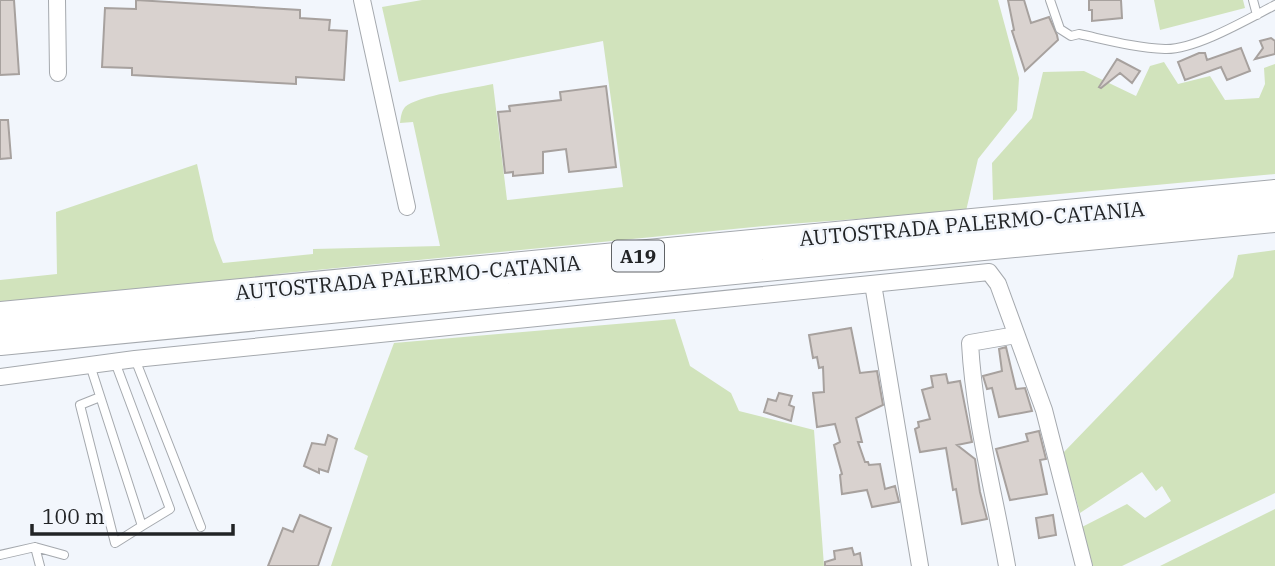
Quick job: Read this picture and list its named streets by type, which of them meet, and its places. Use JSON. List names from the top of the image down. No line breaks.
{"streets":{"highway":["AUTOSTRADA PALERMO-CATANIA","A19"]},"scale_bar":"100 m"}
